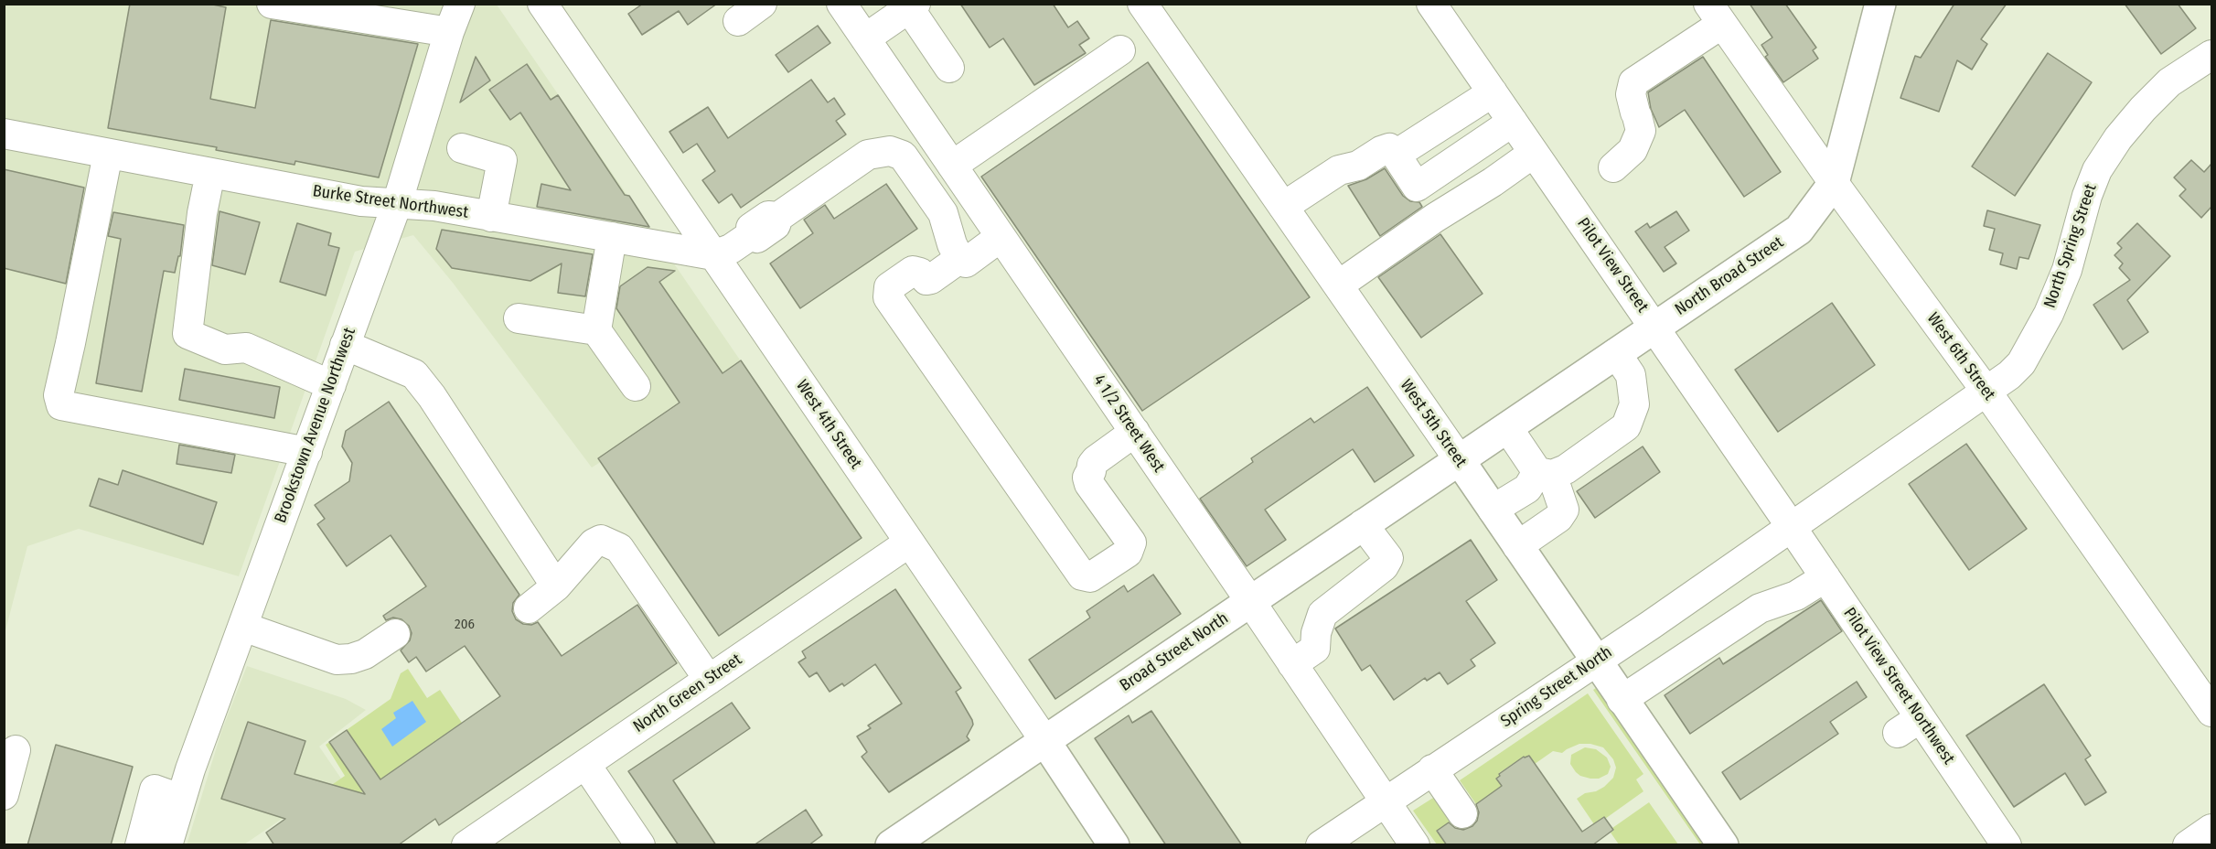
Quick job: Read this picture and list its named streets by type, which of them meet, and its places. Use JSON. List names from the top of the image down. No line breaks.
{"streets":{"main road":["North Broad Street","West 5th Street","West 4th Street","Broad Street North"],"street":["Burke Street Northwest","North Spring Street","Pilot View Street","West 6th Street","4 1/2 Street West","Brookstown Avenue Northwest","Pilot View Street Northwest","Spring Street North","North Green Street"]},"crossings":[["Burke Street Northwest","West 4th Street"],["Burke Street Northwest","Brookstown Avenue Northwest"],["North Spring Street","Pilot View Street"],["North Spring Street","West 6th Street"],["North Spring Street","Pilot View Street Northwest"],["North Spring Street","Spring Street North"],["Pilot View Street","North Broad Street"],["Pilot View Street","Pilot View Street Northwest"],["Pilot View Street","Spring Street North"],["North Broad Street","West 6th Street"],["North Broad Street","West 5th Street"],["North Broad Street","Broad Street North"],["4 1/2 Street West","Broad Street North"],["4 1/2 Street West","Spring Street North"],["West 5th Street","Broad Street North"],["West 5th Street","Spring Street North"],["West 4th Street","Broad Street North"],["West 4th Street","North Green Street"],["Pilot View Street Northwest","Spring Street North"]],"house_numbers":["206"]}
